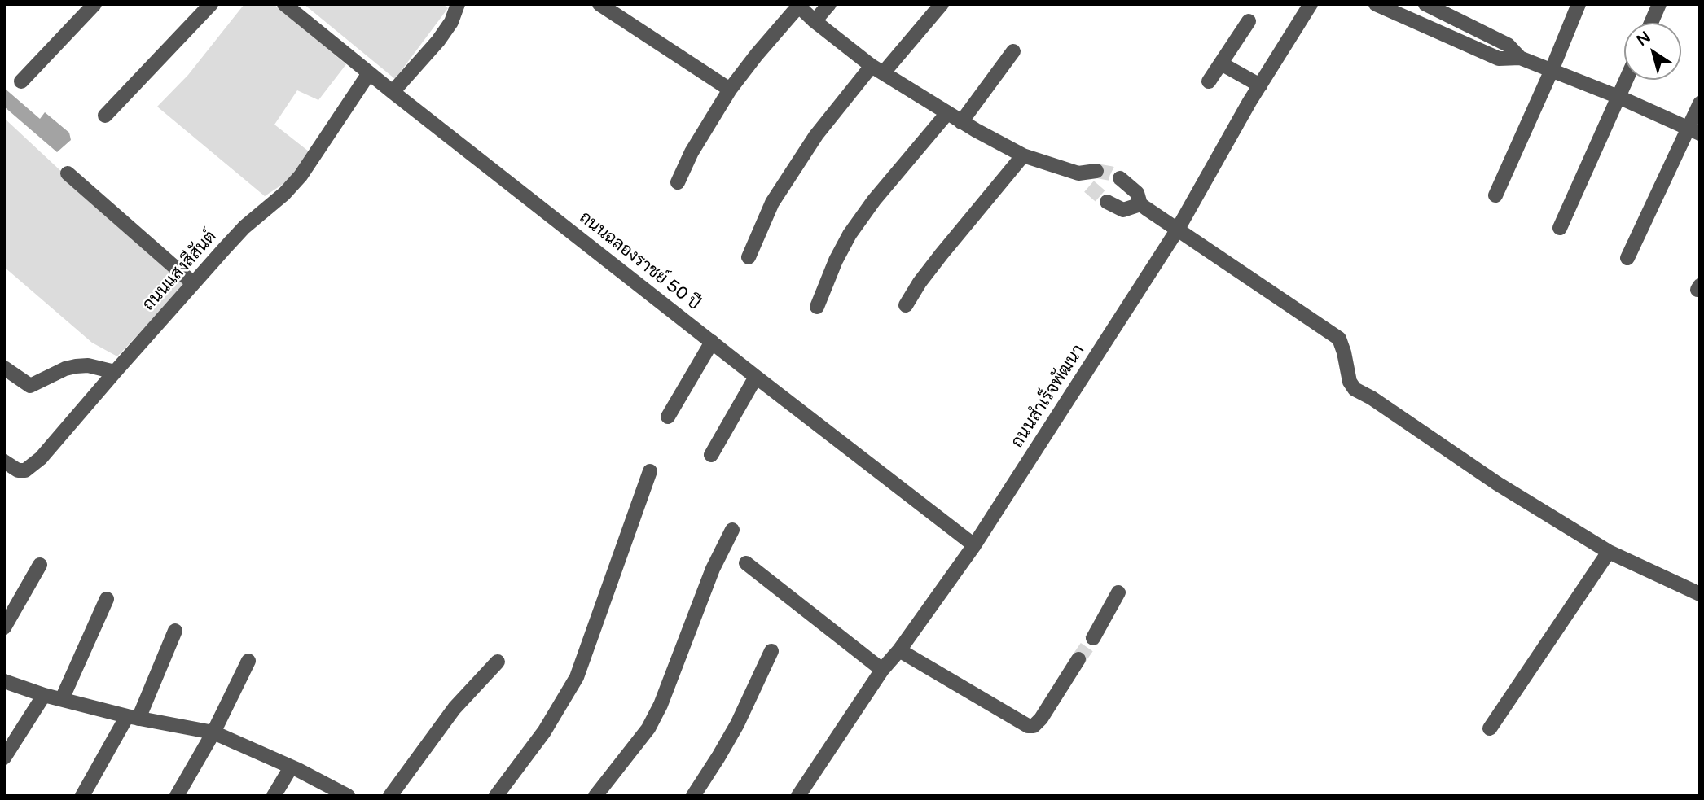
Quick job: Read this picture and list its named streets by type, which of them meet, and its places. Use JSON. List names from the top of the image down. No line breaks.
{"streets":{"street":["ถนนฉลองราชย์ 50 ปี","ถนนแสงสีสันต์","ถนนสำเร็จพัฒนา"]},"crossings":[["ถนนฉลองราชย์ 50 ปี","ถนนแสงสีสันต์"],["ถนนฉลองราชย์ 50 ปี","ถนนสำเร็จพัฒนา"]],"north":"top left"}
